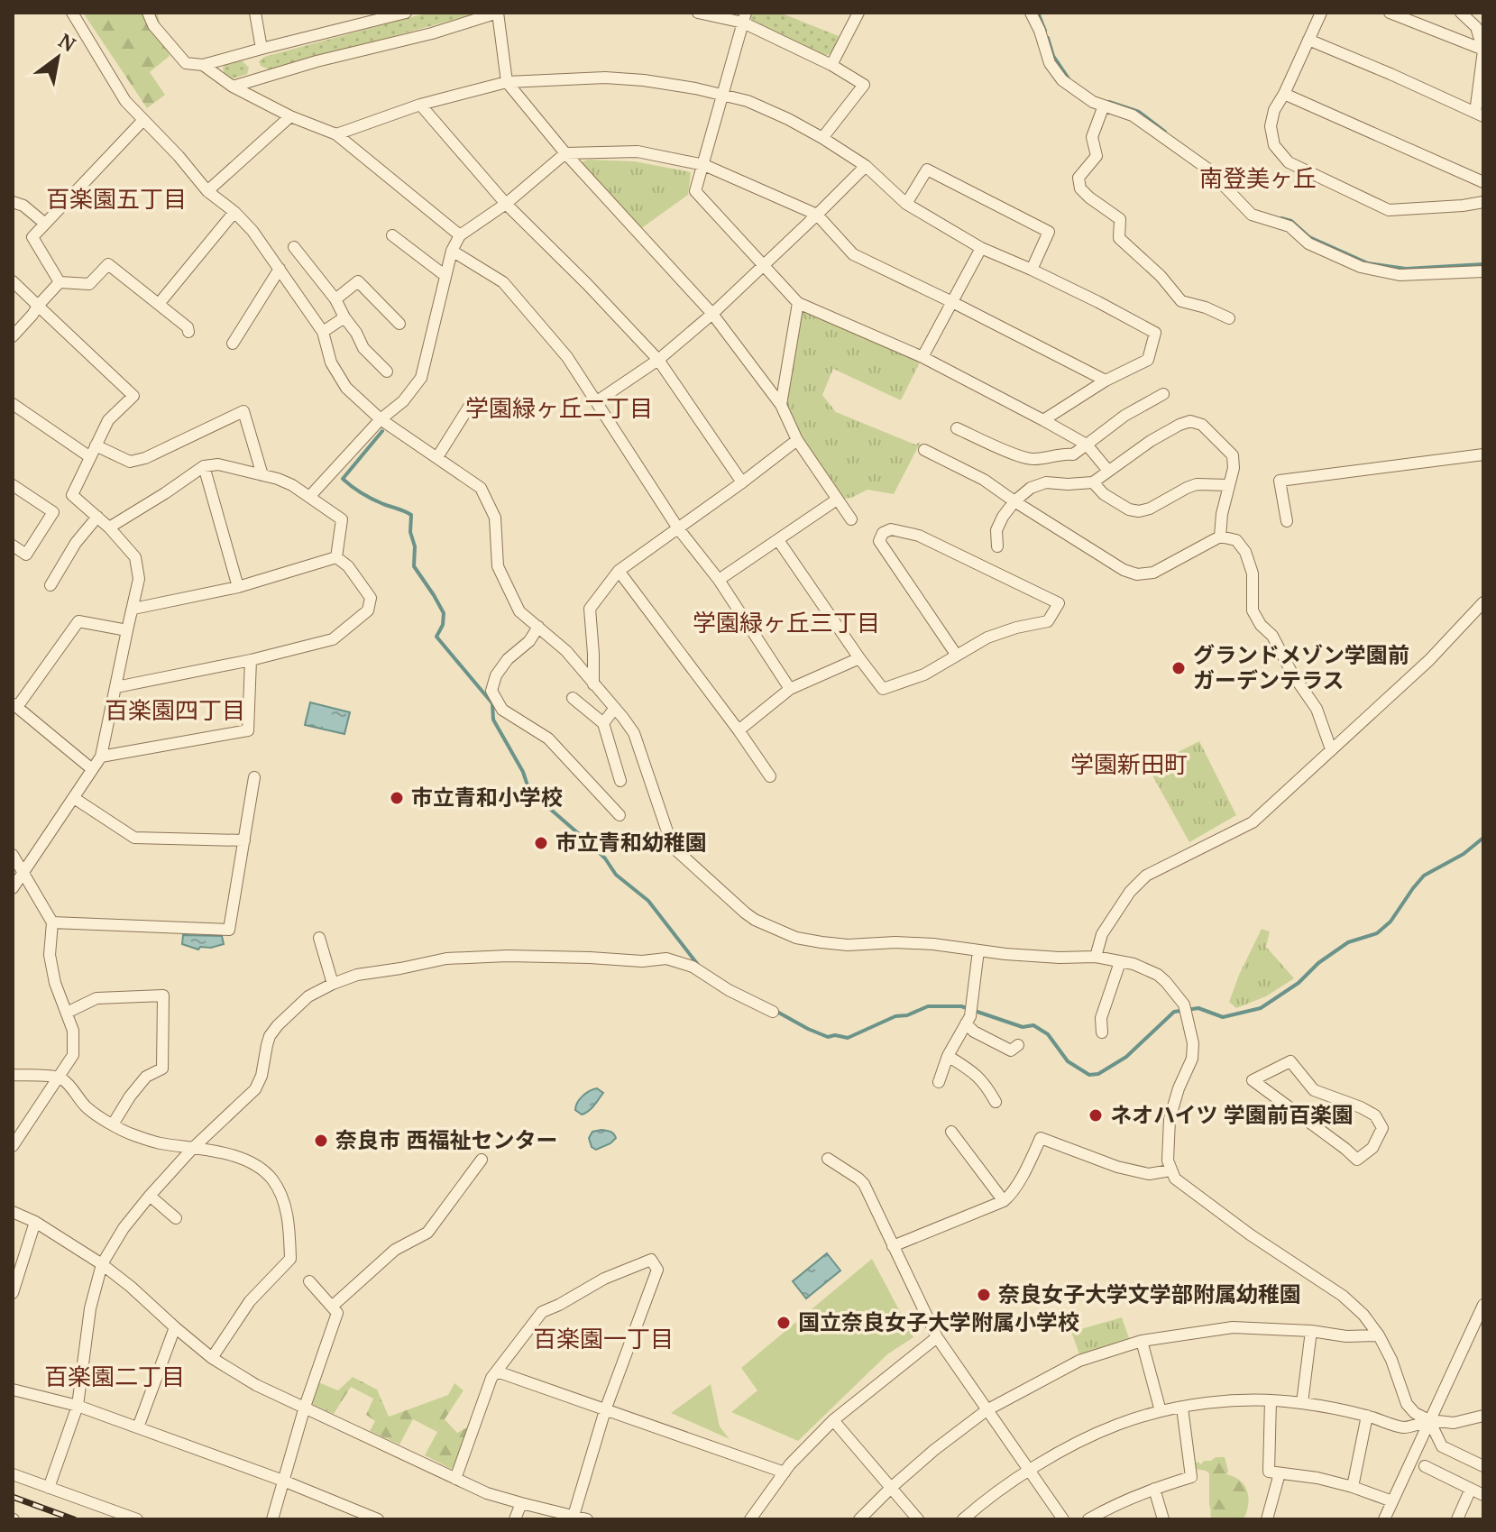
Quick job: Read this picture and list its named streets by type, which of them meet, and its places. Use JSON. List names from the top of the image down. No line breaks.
{"districts":["南登美ヶ丘","百楽園五丁目","学園緑ヶ丘二丁目","学園緑ヶ丘三丁目","百楽園四丁目","学園新田町","百楽園一丁目","百楽園二丁目"],"places":["グランドメゾン学園前 ガーデンテラス","市立青和小学校","市立青和幼稚園","ネオハイツ 学園前百楽園","奈良市 西福祉センター","奈良女子大学文学部附属幼稚園","国立奈良女子大学附属小学校"],"north":"top right"}
